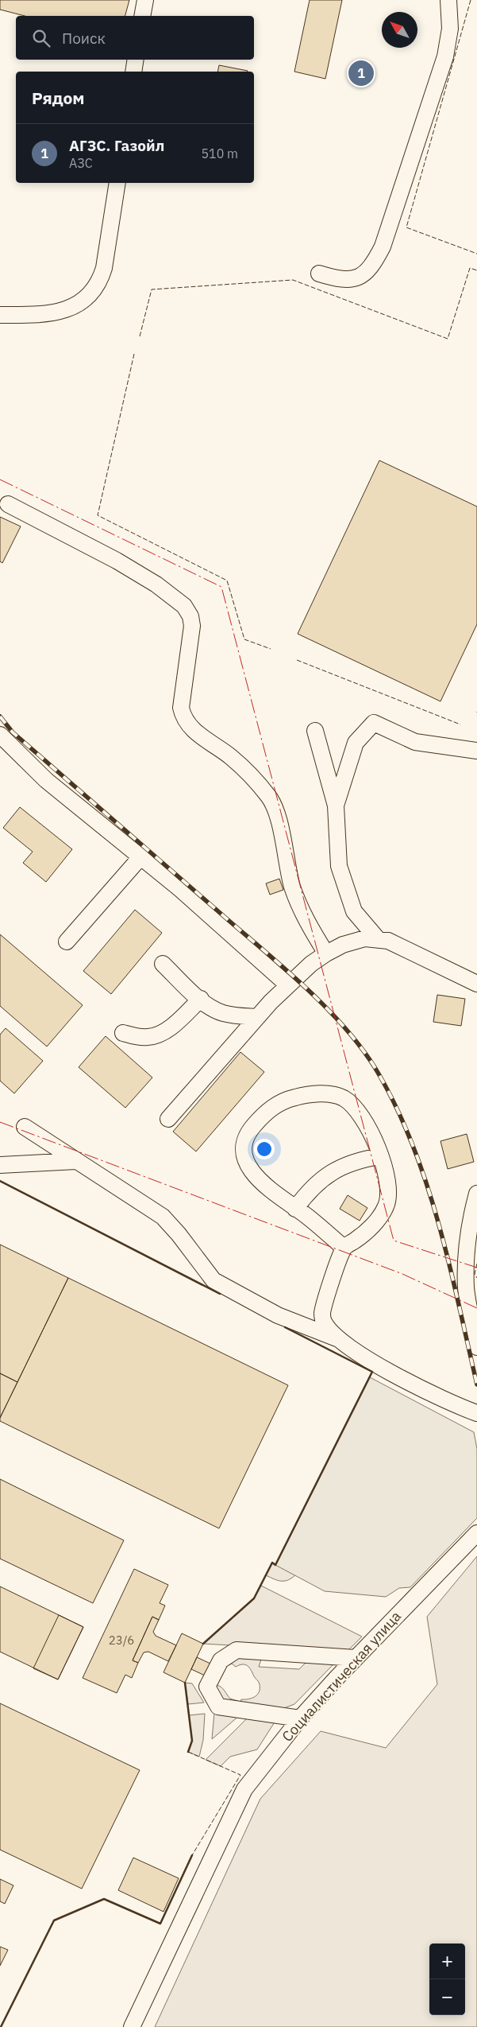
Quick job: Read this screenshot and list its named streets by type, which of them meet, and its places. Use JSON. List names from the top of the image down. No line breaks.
{"streets":{"street":["Социалистическая улица"]},"house_numbers":["23/6"],"north":"top left","page":{"search":"Поиск","pins":"1","heading":"Рядом","list":[{"mark":"1","name":"АГЗС. Газойл","note":"АЗС","value":"510 m"}],"map_buttons":["+","−"]}}
